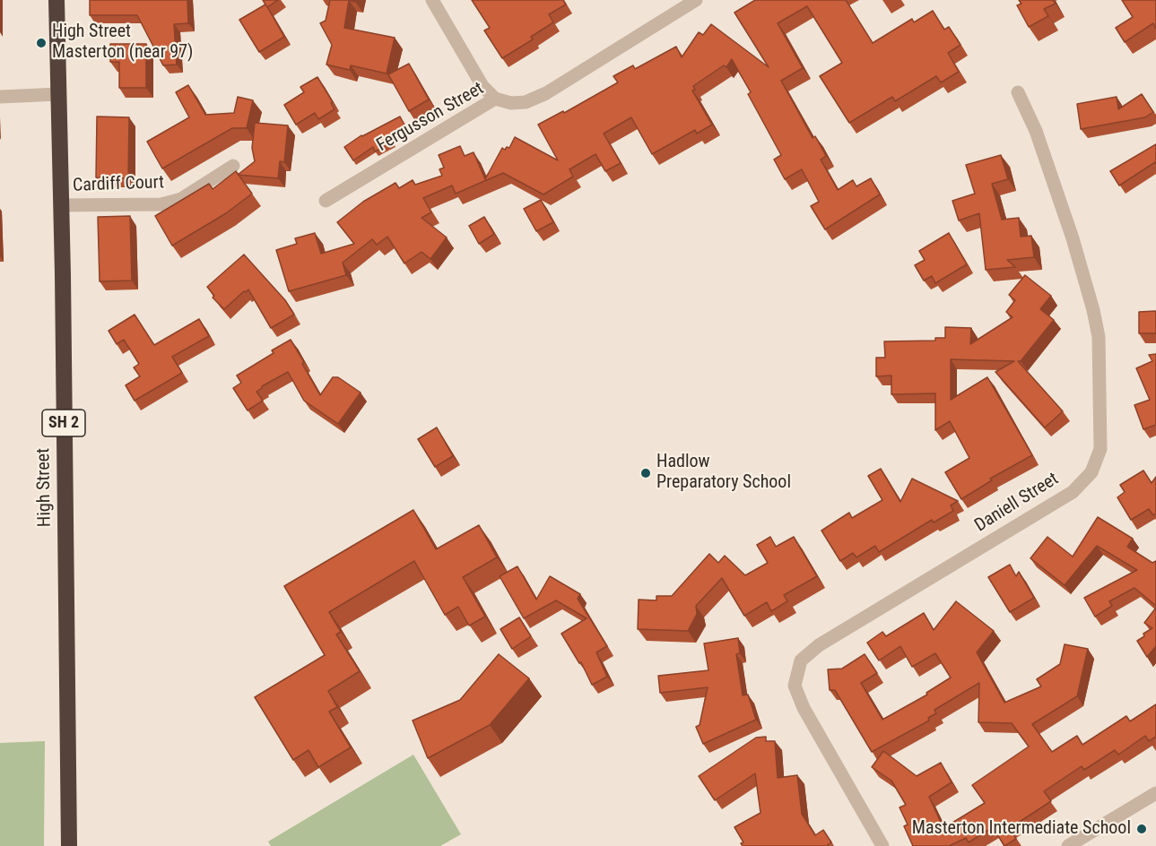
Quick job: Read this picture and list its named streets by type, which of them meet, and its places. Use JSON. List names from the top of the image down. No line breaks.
{"streets":{"highway":["SH 2","High Street"],"street":["Fergusson Street","Cardiff Court","Daniell Street"]},"crossings":[["Cardiff Court","High Street"]],"places":["High Street Masterton (near 97)","Hadlow Preparatory School","Masterton Intermediate School"]}
